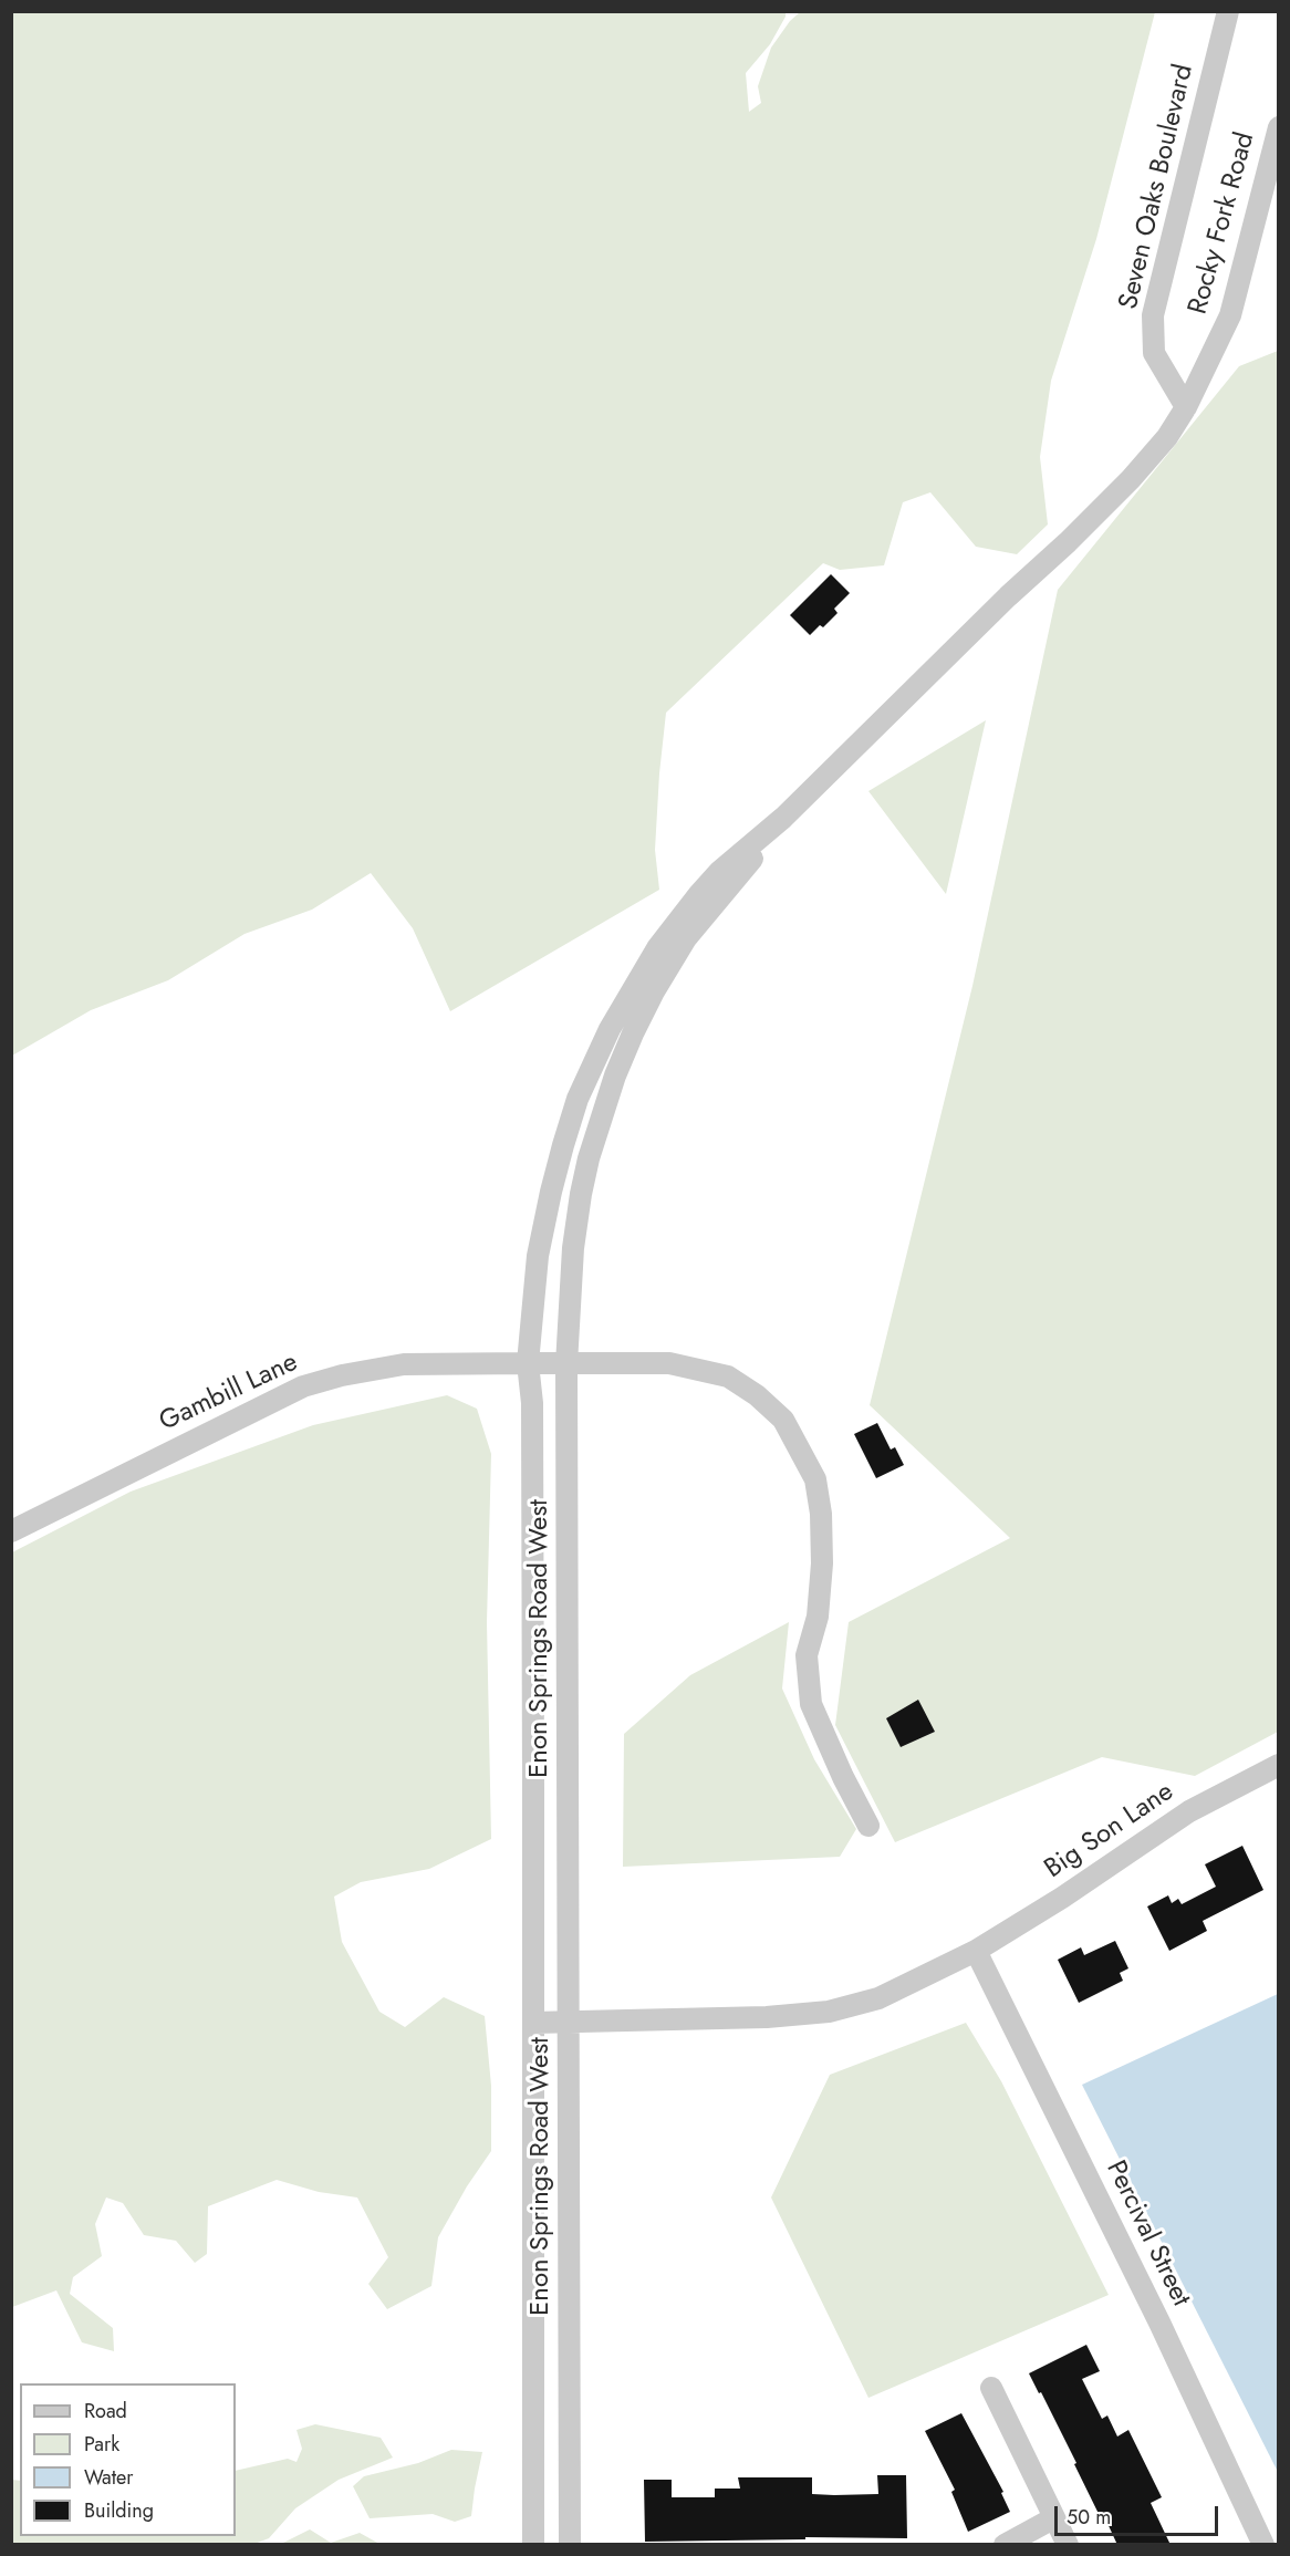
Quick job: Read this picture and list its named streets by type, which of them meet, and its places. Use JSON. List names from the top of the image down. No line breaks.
{"streets":{"street":["Seven Oaks Boulevard","Rocky Fork Road","Gambill Lane","Enon Springs Road West","Big Son Lane","Percival Street"]},"crossings":[["Seven Oaks Boulevard","Rocky Fork Road"],["Rocky Fork Road","Enon Springs Road West"],["Gambill Lane","Enon Springs Road West"],["Enon Springs Road West","Big Son Lane"],["Big Son Lane","Percival Street"]],"legend":["Road","Park","Water","Building"],"scale_bar":"50 m"}
